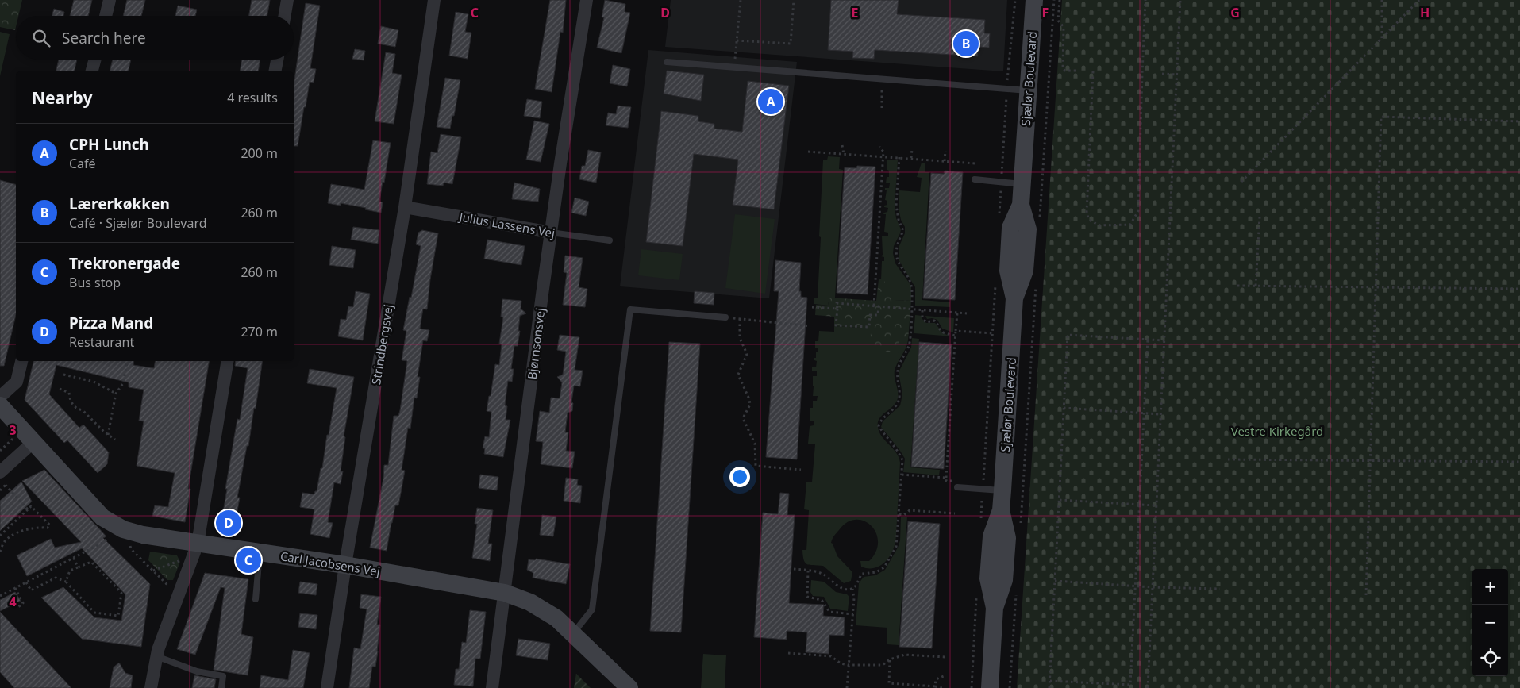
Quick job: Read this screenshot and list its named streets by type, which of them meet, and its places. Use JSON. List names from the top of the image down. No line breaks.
{"streets":{"street":["Sjælør Boulevard","Julius Lassens Vej","Bjørnsonsvej","Strindbergsvej","Carl Jacobsens Vej"]},"crossings":[["Julius Lassens Vej","Bjørnsonsvej"],["Julius Lassens Vej","Strindbergsvej"],["Bjørnsonsvej","Carl Jacobsens Vej"],["Strindbergsvej","Carl Jacobsens Vej"]],"parks":["Vestre Kirkegård"],"page":{"search":"Search here","pins":["B","A","D","C"],"heading":["Nearby","4 results"],"list":[{"mark":"A","name":"CPH Lunch","note":"Café","value":"200 m"},{"mark":"B","name":"Lærerkøkken","note":"Café · Sjælør Boulevard","value":"260 m"},{"mark":"C","name":"Trekronergade","note":"Bus stop","value":"260 m"},{"mark":"D","name":"Pizza Mand","note":"Restaurant","value":"270 m"}],"map_buttons":["+","−"]},"grid":{"columns":["C","D","E","F","G","H"],"rows":["3","4"]}}
